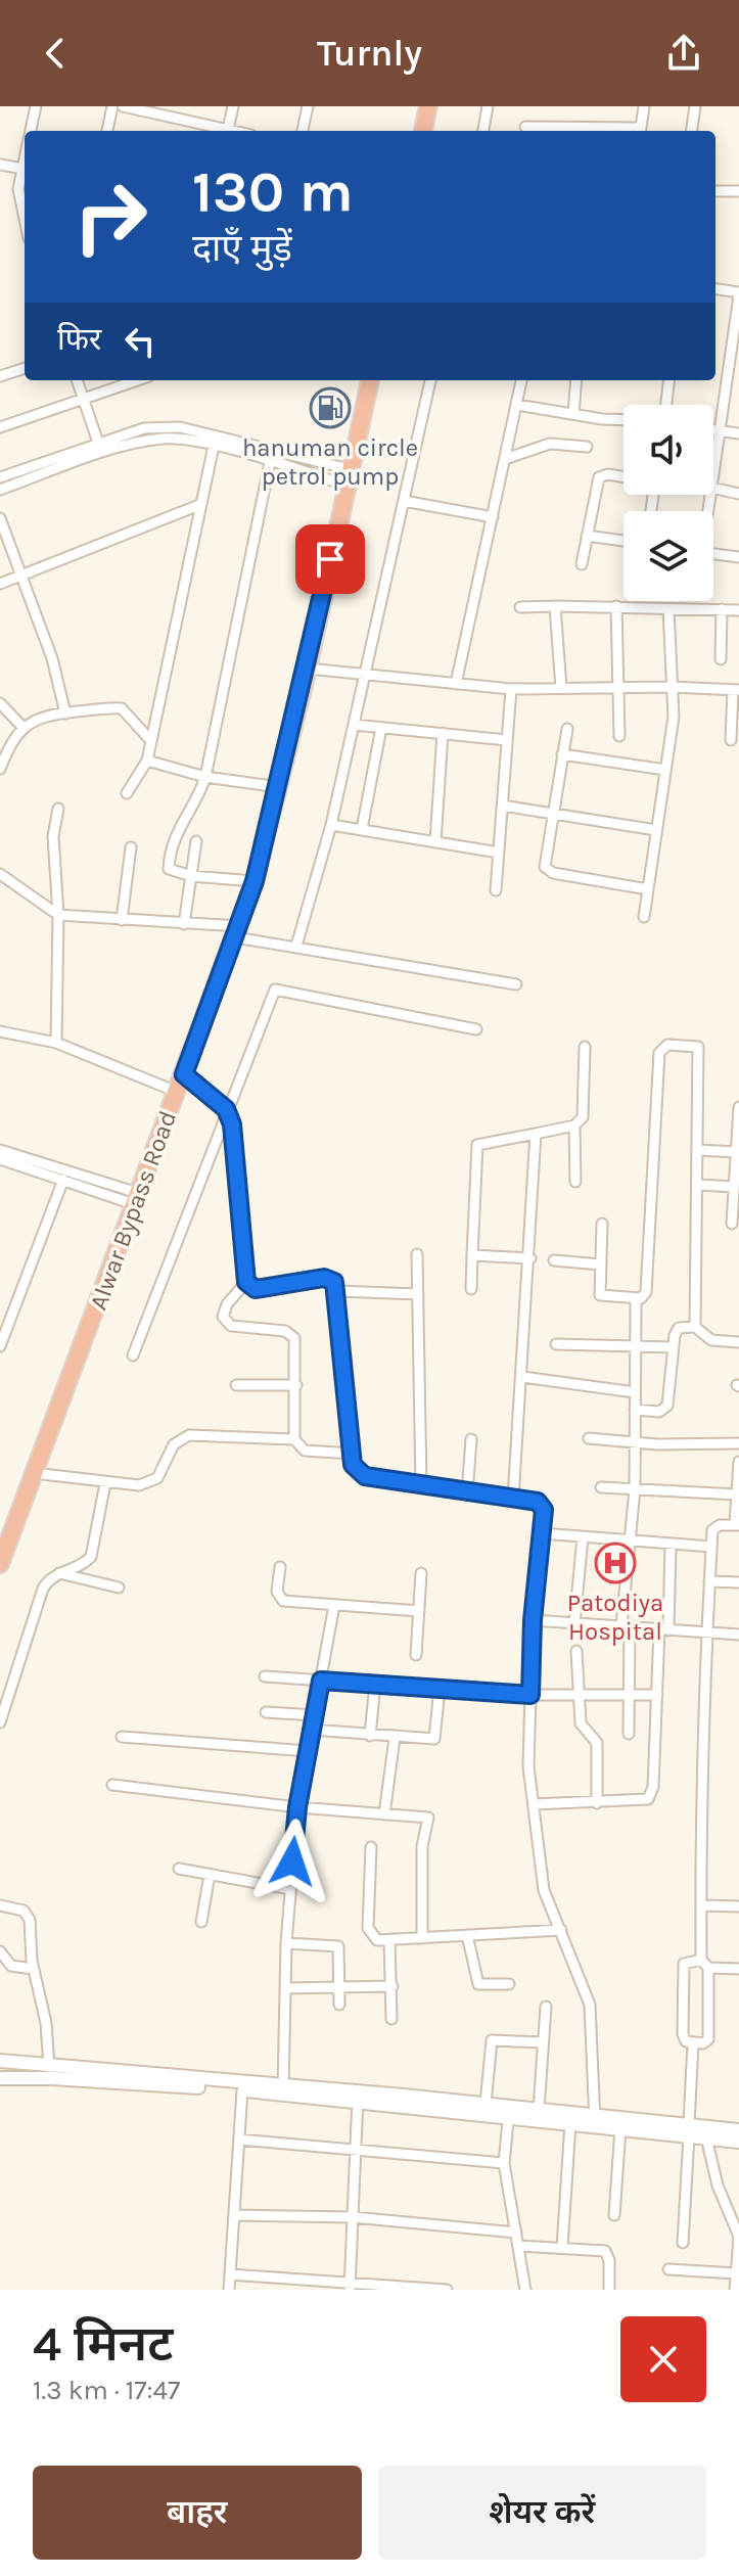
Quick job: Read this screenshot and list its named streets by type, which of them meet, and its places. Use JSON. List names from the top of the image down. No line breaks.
{"streets":{"highway":["Alwar Bypass Road"]},"places":{"fuel station":["hanuman circle petrol pump"],"hospital":["Patodiya Hospital"]},"page":{"header":"Turnly","turn":["130 m","दाएँ मुड़ें"],"then":"फिर","heading":["4 मिनट","1.3 km · 17:47"],"buttons":["बाहर","शेयर करें"]}}
